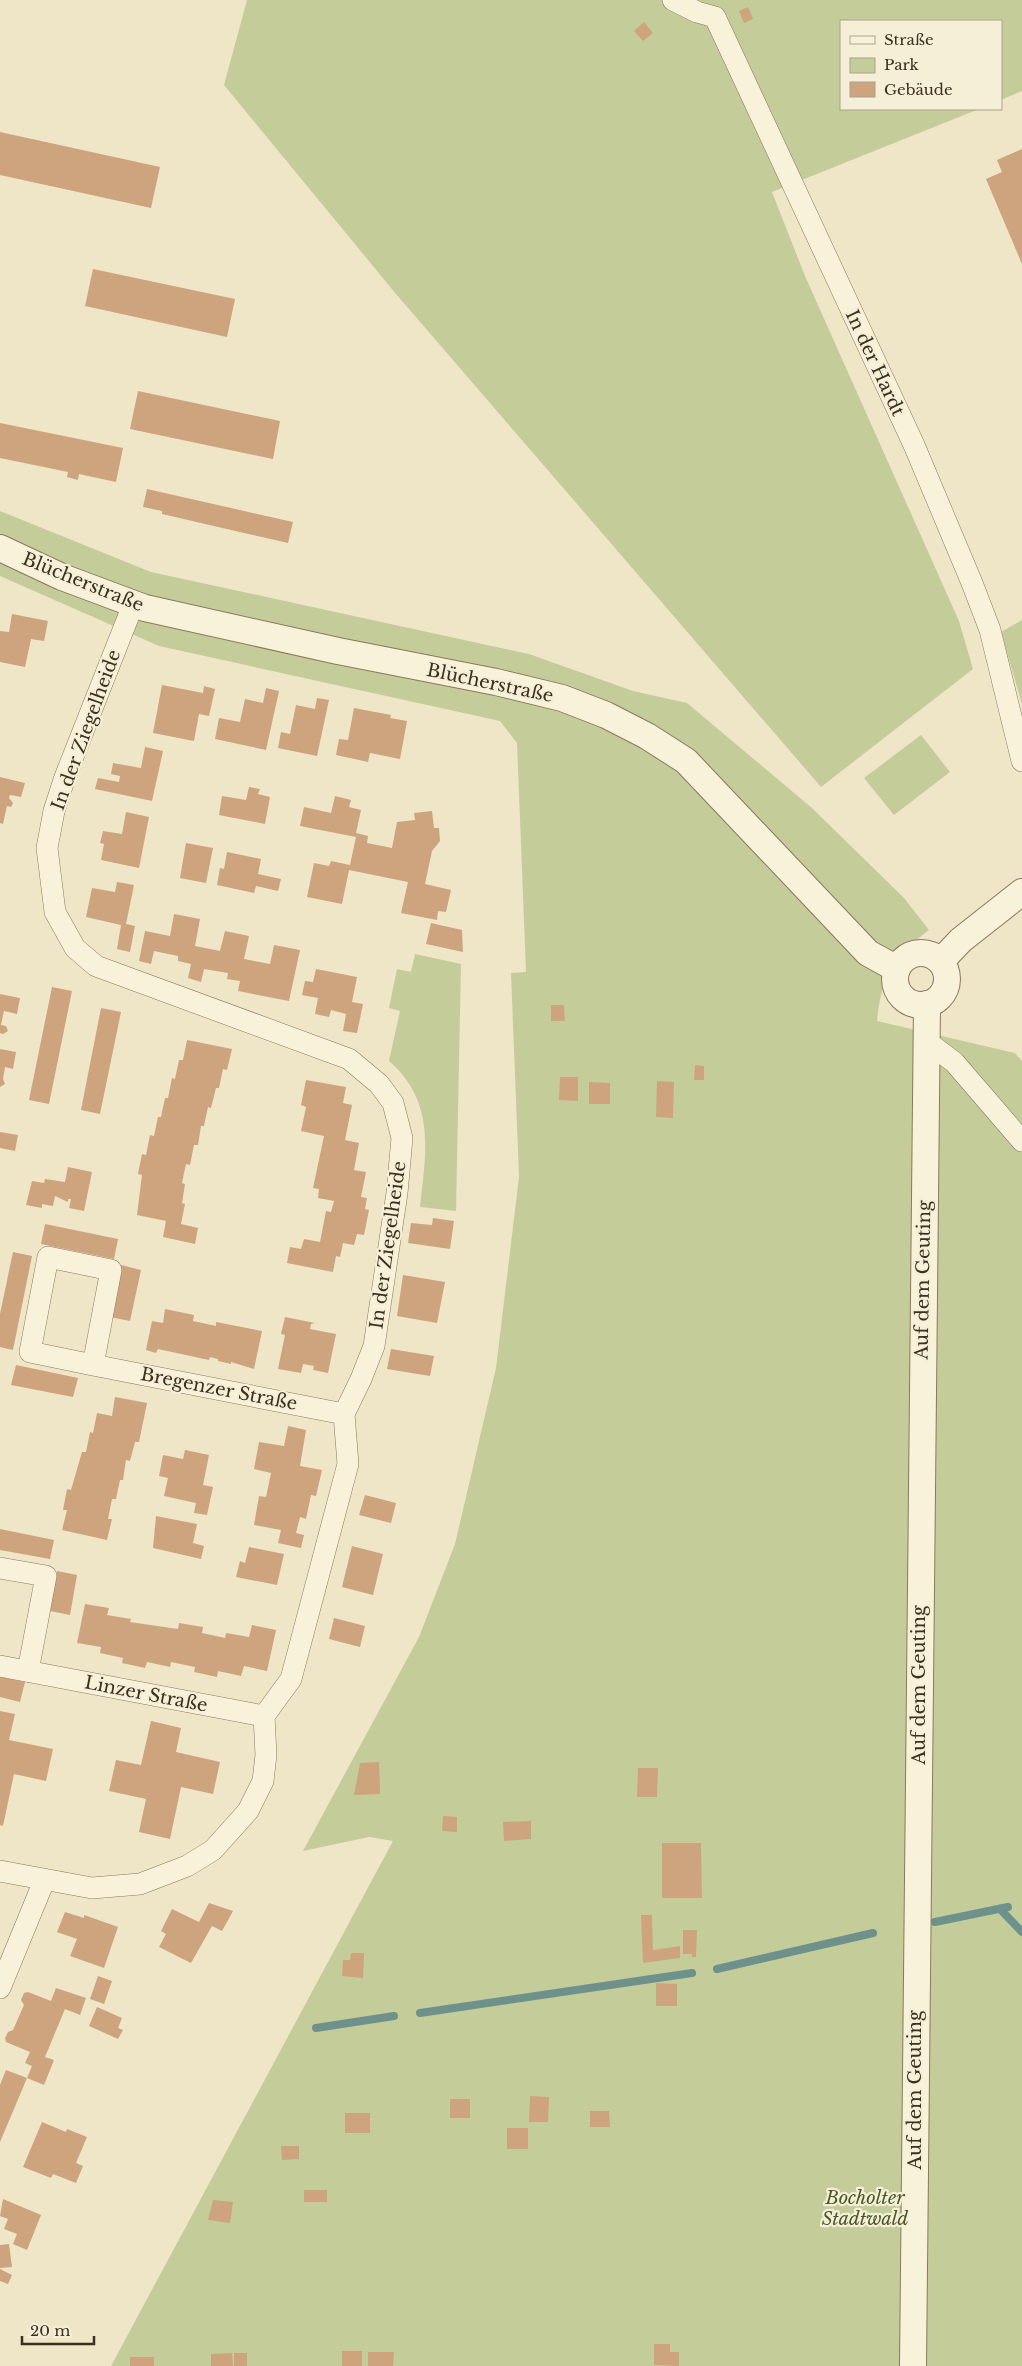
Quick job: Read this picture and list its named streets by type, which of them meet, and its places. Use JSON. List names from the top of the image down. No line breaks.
{"streets":{"street":["In der Hardt","Blücherstraße","In der Ziegelheide","Auf dem Geuting","Bregenzer Straße","Linzer Straße"]},"crossings":[["Blücherstraße","In der Ziegelheide"],["Blücherstraße","Auf dem Geuting"],["In der Ziegelheide","Bregenzer Straße"]],"parks":["Bocholter Stadtwald"],"legend":["Straße","Park","Gebäude"],"scale_bar":"20 m"}
